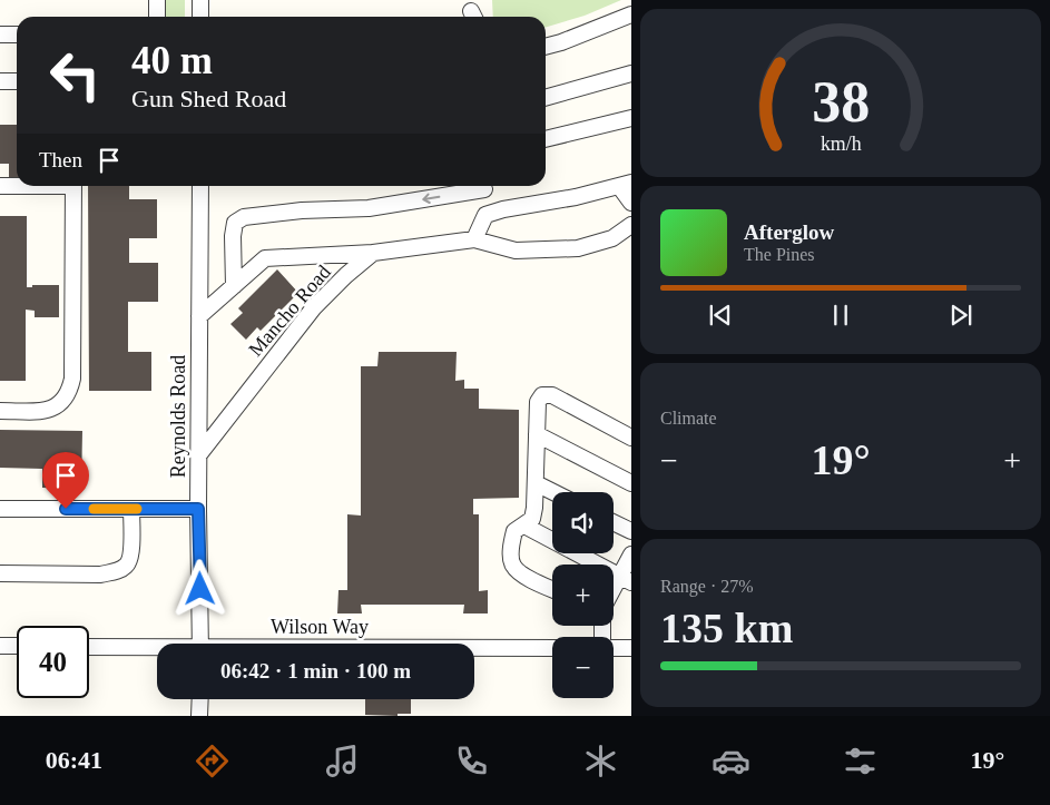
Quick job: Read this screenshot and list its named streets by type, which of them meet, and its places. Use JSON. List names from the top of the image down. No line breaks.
{"streets":{"street":["Mancho Road","Reynolds Road","Wilson Way"]},"crossings":[["Mancho Road","Reynolds Road"]],"page":{"turn":["40 m","Gun Shed Road"],"then":"Then","song":["Afterglow","The Pines"],"tile":["Climate",["Range · 27%","135 km"]],"heat":["−","19°","+"],"map_buttons":["+","−"],"limit":"40","trip":"06:42 · 1 min · 100 m","tabs":["06:41","19°"],"gauge":["38","km/h"]}}
